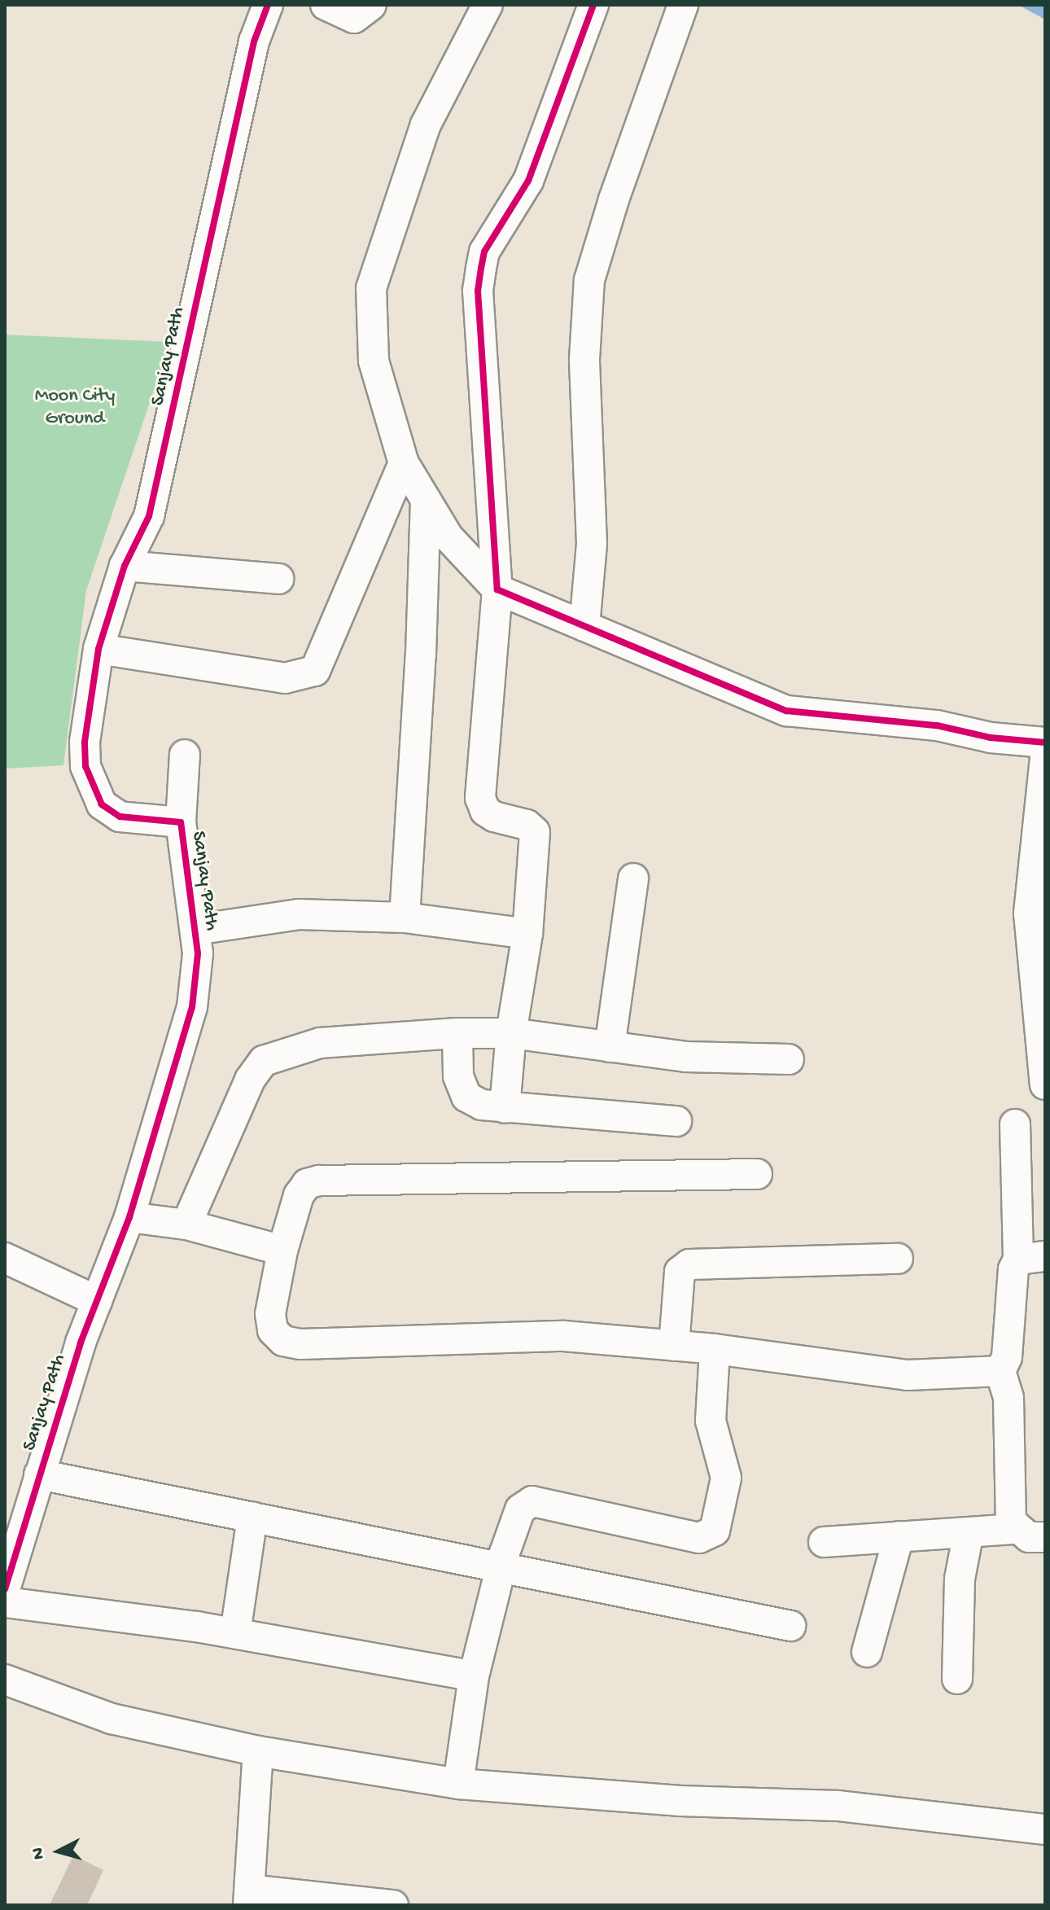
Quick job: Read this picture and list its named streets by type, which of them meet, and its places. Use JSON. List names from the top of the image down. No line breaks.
{"streets":{"street":["Sanjay Path"]},"parks":["Moon City Ground"],"north":"left"}
